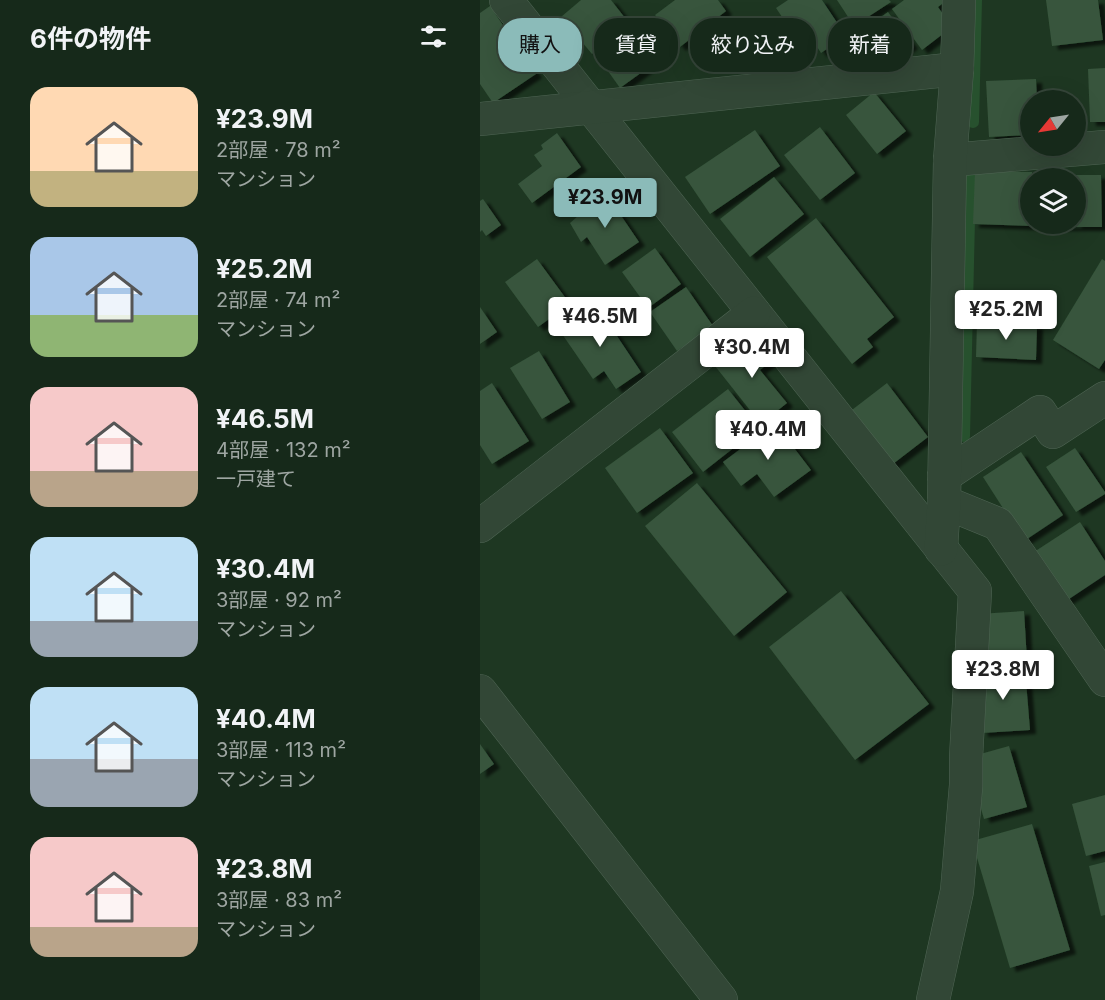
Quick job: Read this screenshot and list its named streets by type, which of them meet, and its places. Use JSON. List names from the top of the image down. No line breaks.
{"north":"bottom left","page":{"heading":"6件の物件","chip":["購入","賃貸","絞り込み","新着"],"list":[{"name":"¥23.9M","note":"2部屋 · 78 m² · マンション"},{"name":"¥25.2M","note":"2部屋 · 74 m² · マンション"},{"name":"¥46.5M","note":"4部屋 · 132 m² · 一戸建て"},{"name":"¥30.4M","note":"3部屋 · 92 m² · マンション"},{"name":"¥40.4M","note":"3部屋 · 113 m² · マンション"},{"name":"¥23.8M","note":"3部屋 · 83 m² · マンション"}],"price":["¥23.9M","¥25.2M","¥46.5M","¥30.4M","¥40.4M","¥23.8M"]}}
